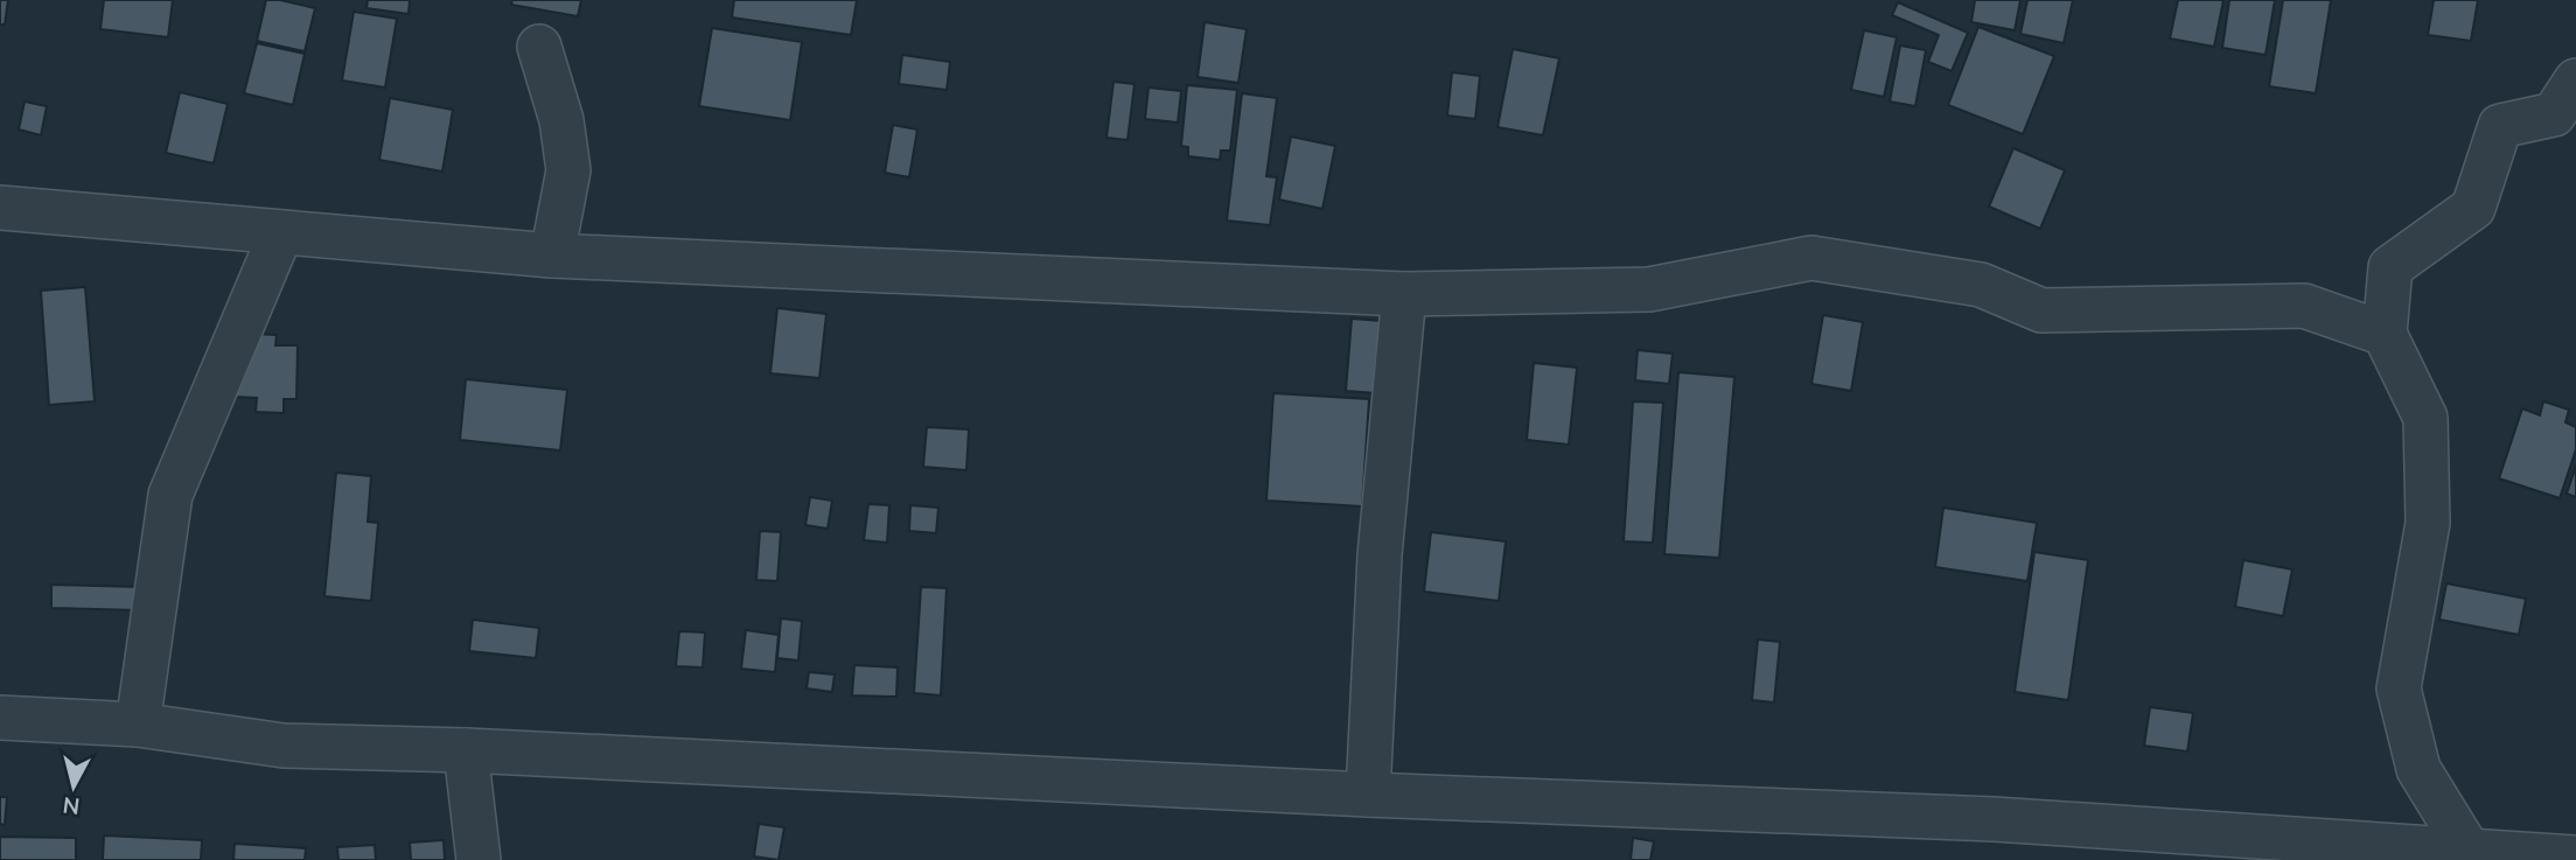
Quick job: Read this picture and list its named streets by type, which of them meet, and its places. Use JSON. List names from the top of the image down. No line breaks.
{"north":"bottom"}
